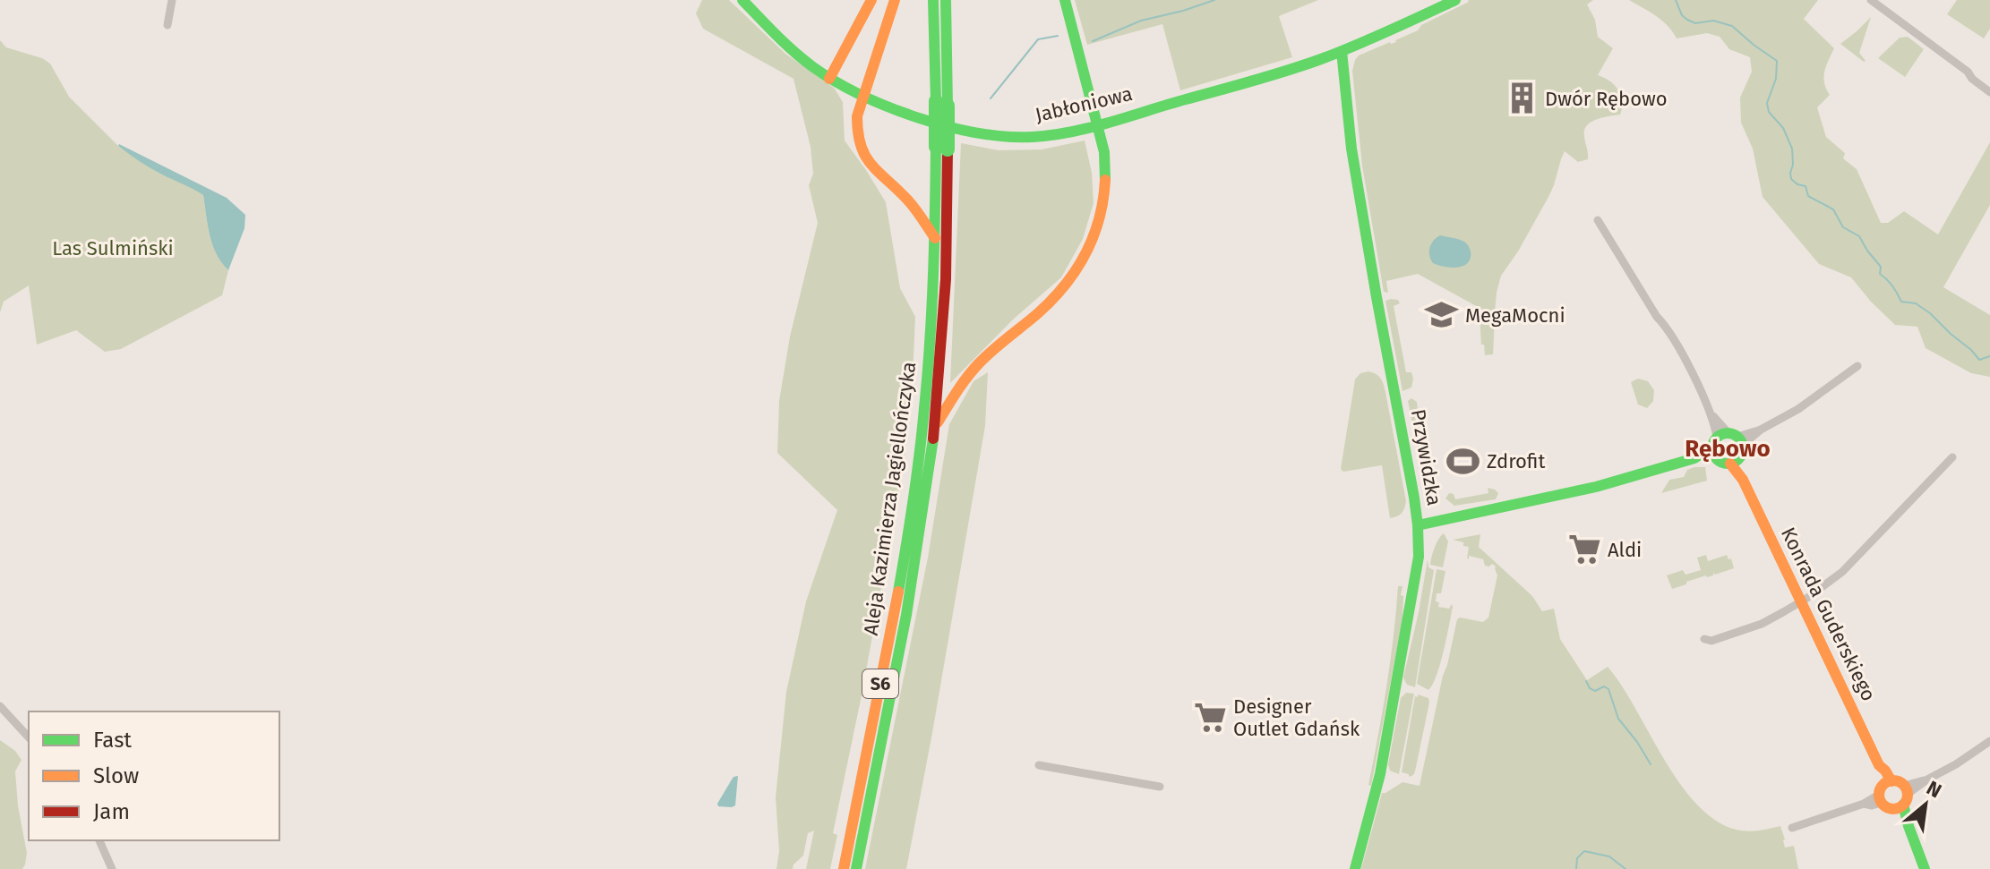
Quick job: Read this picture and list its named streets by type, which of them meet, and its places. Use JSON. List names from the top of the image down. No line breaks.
{"streets":{"main road":["Jabłoniowa","Przywidzka","Aleja Kazimierza Jagiellończyka","Konrada Guderskiego","S6"]},"crossings":[["Jabłoniowa","Przywidzka"]],"districts":["Rębowo"],"parks":["Las Sulmiński"],"places":{"building":["Dwór Rębowo"],"school or university":["MegaMocni"],"sports":["Zdrofit"],"supermarket":["Aldi","Designer Outlet Gdańsk"]},"legend":["Fast","Slow","Jam"],"north":"top right"}
